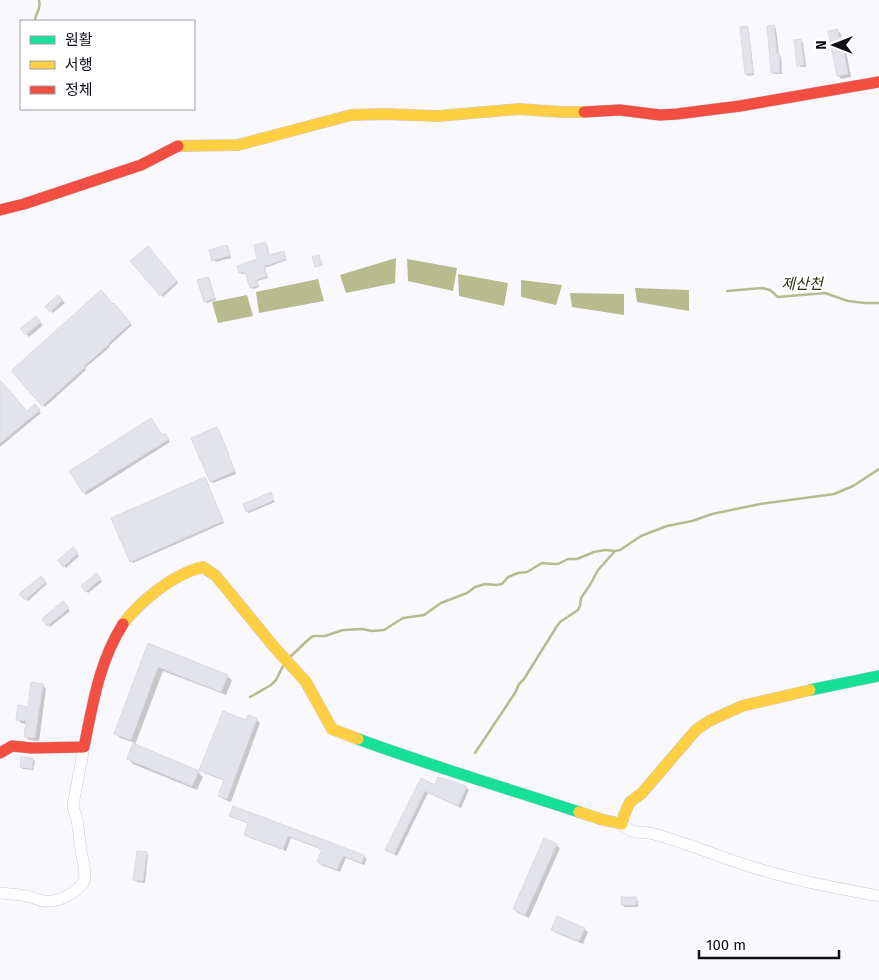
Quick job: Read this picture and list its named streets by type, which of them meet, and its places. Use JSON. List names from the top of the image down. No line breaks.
{"water":["제산천"],"legend":["원활","서행","정체"],"scale_bar":"100 m","north":"left"}
